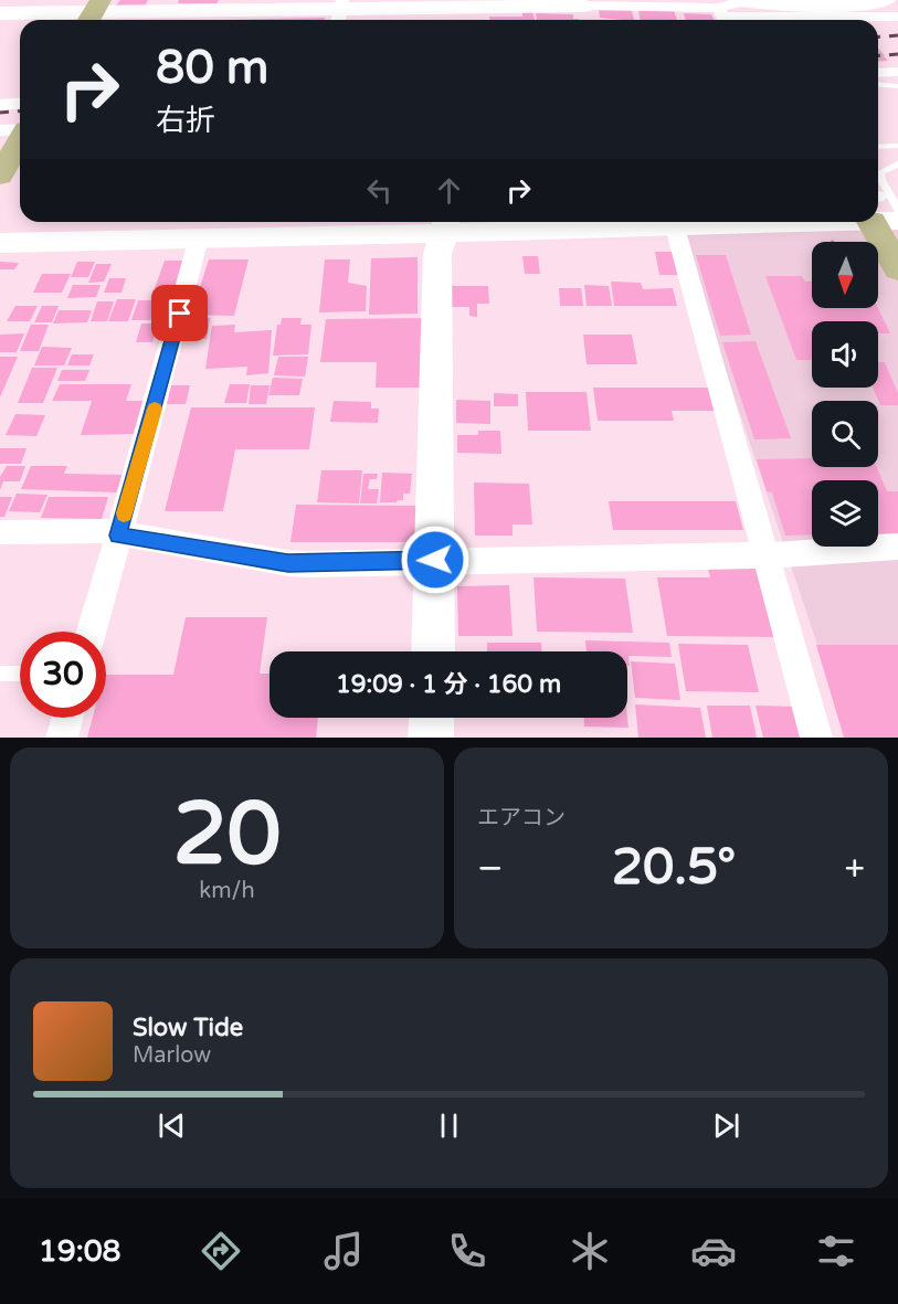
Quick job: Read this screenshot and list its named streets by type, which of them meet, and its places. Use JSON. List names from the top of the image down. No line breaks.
{"north":"bottom","page":{"turn":["80 m","右折"],"limit":"30","trip":"19:09 · 1 分 · 160 m","tile":[["20","km/h"],"エアコン"],"heat":["−","20.5°","+"],"song":["Slow Tide","Marlow"],"tabs":"19:08"}}
